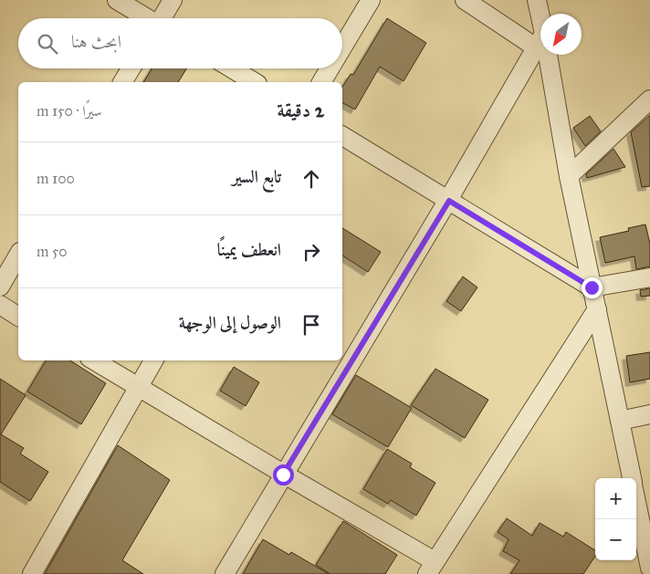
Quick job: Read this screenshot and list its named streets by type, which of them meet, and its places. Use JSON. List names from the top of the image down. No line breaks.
{"north":"bottom left","page":{"search":"ابحث هنا","heading":["2 دقيقة","سيرًا · 150 m"],"list":[["تابع السير","100 m"],["انعطف يمينًا","50 m"],"الوصول إلى الوجهة"],"map_buttons":["+","−"]}}
